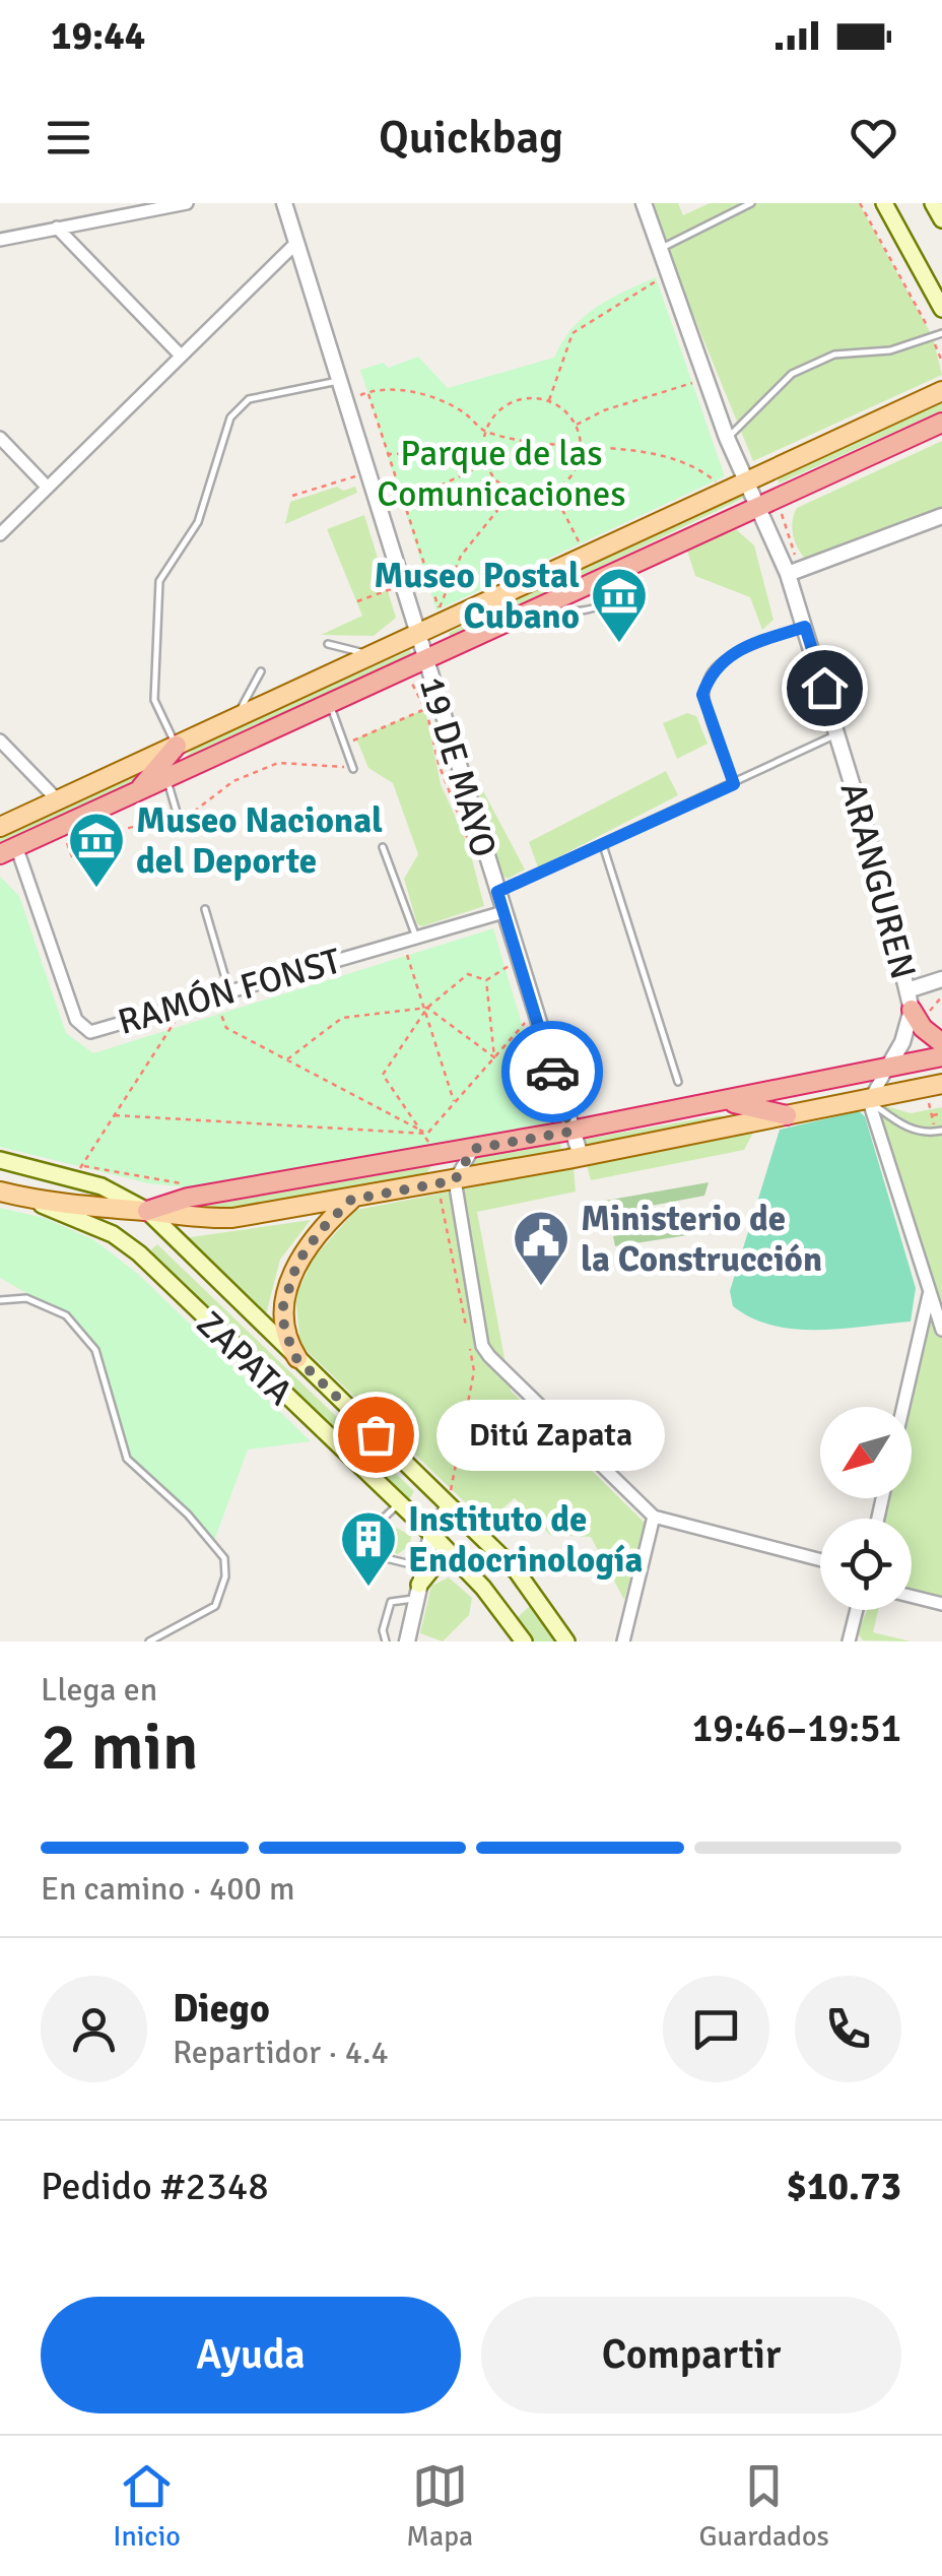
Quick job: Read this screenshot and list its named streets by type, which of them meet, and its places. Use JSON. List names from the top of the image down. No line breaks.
{"streets":{"main road":["ZAPATA"],"street":["19 DE MAYO","ARANGUREN","RAMÓN FONST"]},"crossings":[["19 DE MAYO","RAMÓN FONST"]],"parks":["Parque de las Comunicaciones"],"places":{"museum":["Museo Postal Cubano","Museo Nacional del Deporte"],"public building":["Ministerio de la Construcción"],"other":["Ditú Zapata"],"building":["Instituto de Endocrinología"]},"north":"bottom left","page":{"status":"19:44","header":"Quickbag","bubble":"Ditú Zapata","heading":["2 min","Llega en","19:46–19:51"],"panel":["Diego","Repartidor · 4.4","Pedido #2348","$10.73"],"bar":"En camino · 400 m","buttons":["Ayuda","Compartir"],"tabs":["Inicio","Mapa","Guardados"]}}
